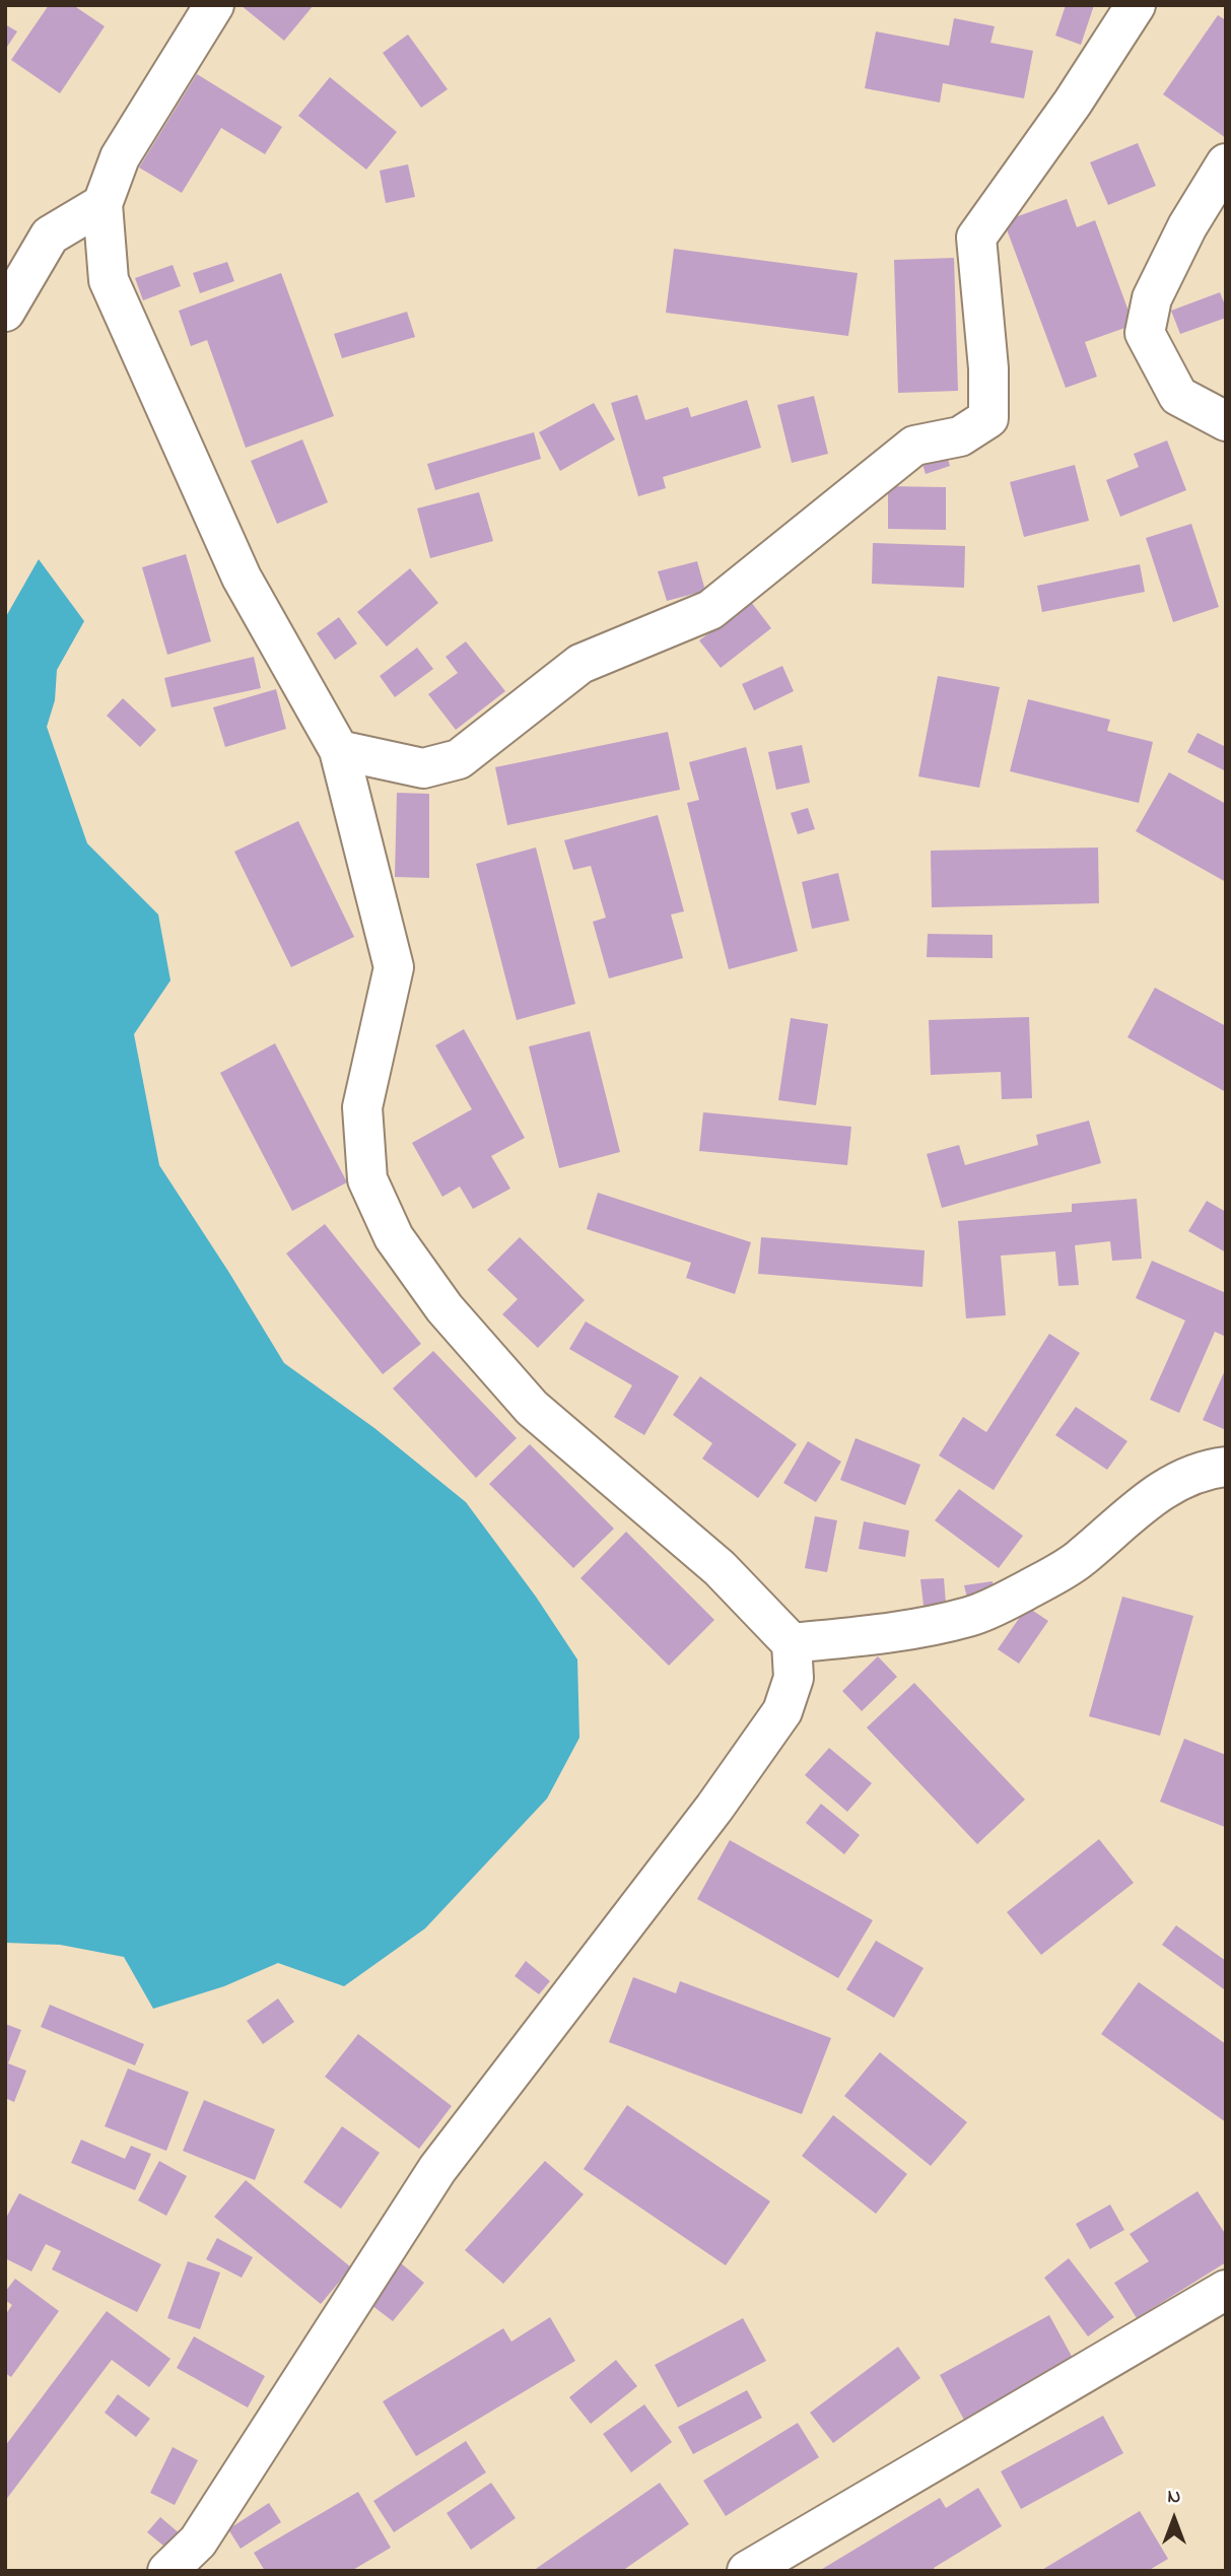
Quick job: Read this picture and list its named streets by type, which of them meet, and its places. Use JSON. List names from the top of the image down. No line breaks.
{"north":"top"}
